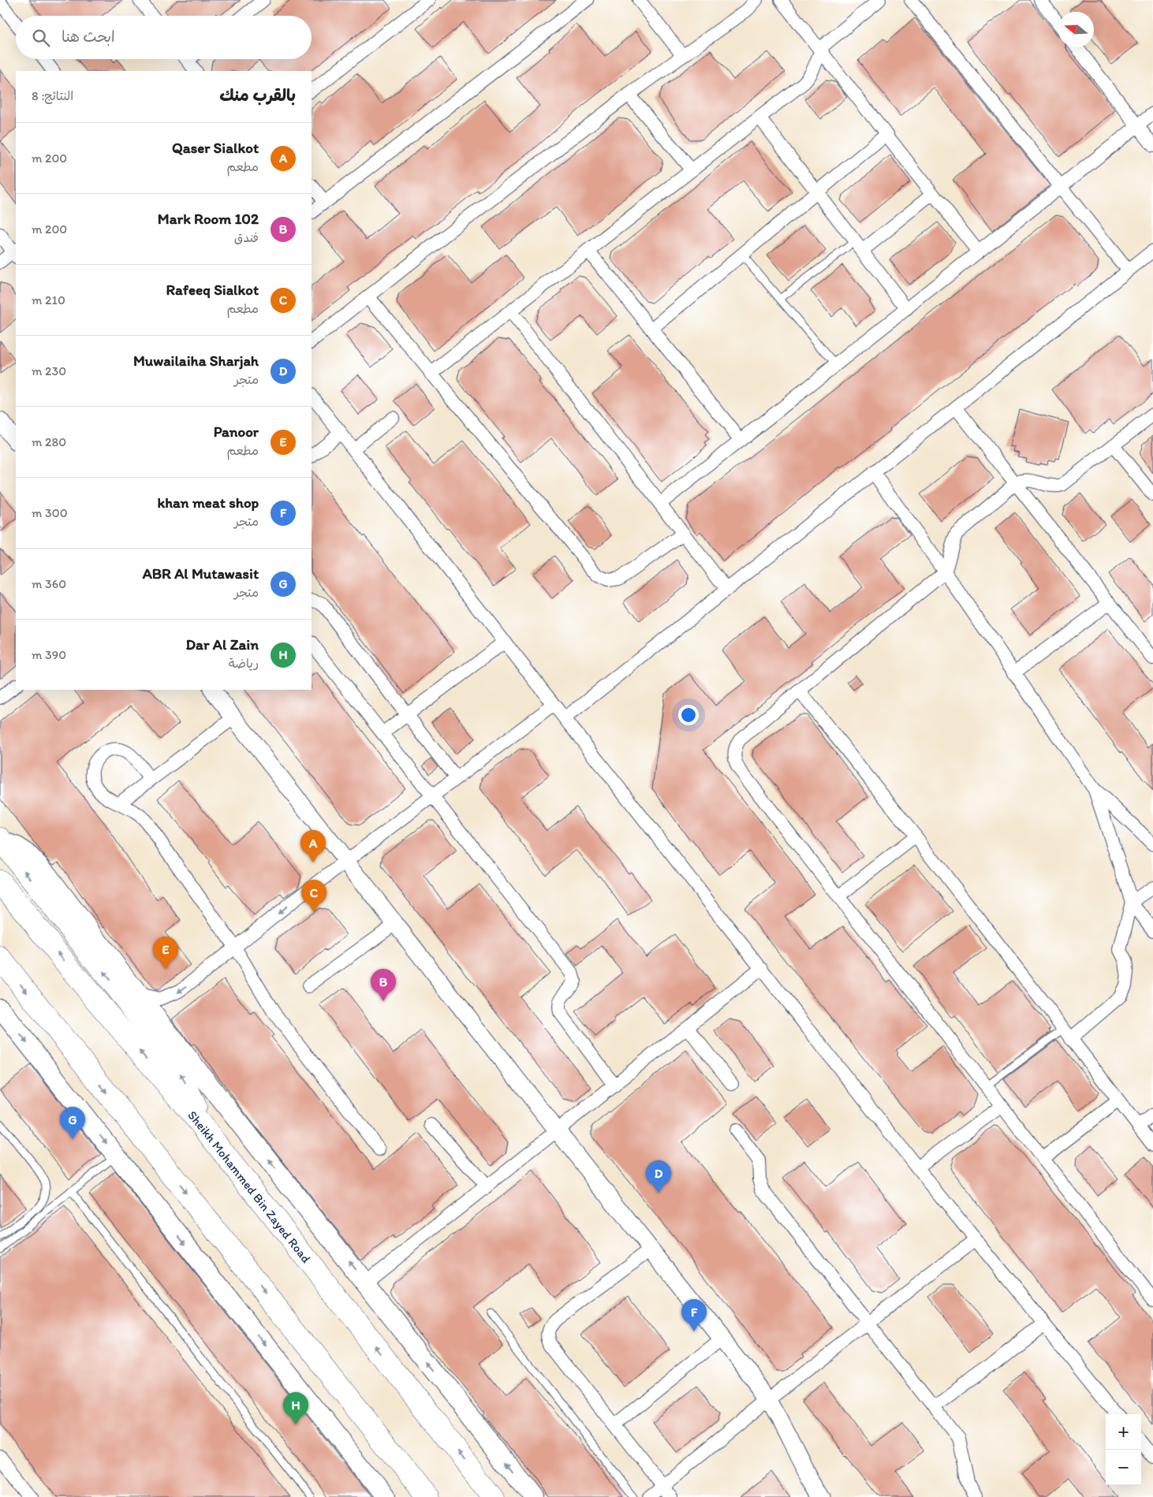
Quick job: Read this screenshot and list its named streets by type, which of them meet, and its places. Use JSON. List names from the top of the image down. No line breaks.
{"streets":{"highway":["Sheikh Mohammed Bin Zayed Road"]},"north":"left","page":{"search":"ابحث هنا","heading":["بالقرب منك","النتائج: 8"],"list":[{"mark":"A","name":"Qaser Sialkot","note":"مطعم","value":"200 m"},{"mark":"B","name":"Mark Room 102","note":"فندق","value":"200 m"},{"mark":"C","name":"Rafeeq Sialkot","note":"مطعم","value":"210 m"},{"mark":"D","name":"Muwailaiha Sharjah","note":"متجر","value":"230 m"},{"mark":"E","name":"Panoor","note":"مطعم","value":"280 m"},{"mark":"F","name":"khan meat shop","note":"متجر","value":"300 m"},{"mark":"G","name":"ABR Al Mutawasit","note":"متجر","value":"360 m"},{"mark":"H","name":"Dar Al Zain","note":"رياضة","value":"390 m"}],"pins":["A","C","E","B","G","D","F","H"],"map_buttons":["+","−"]}}
